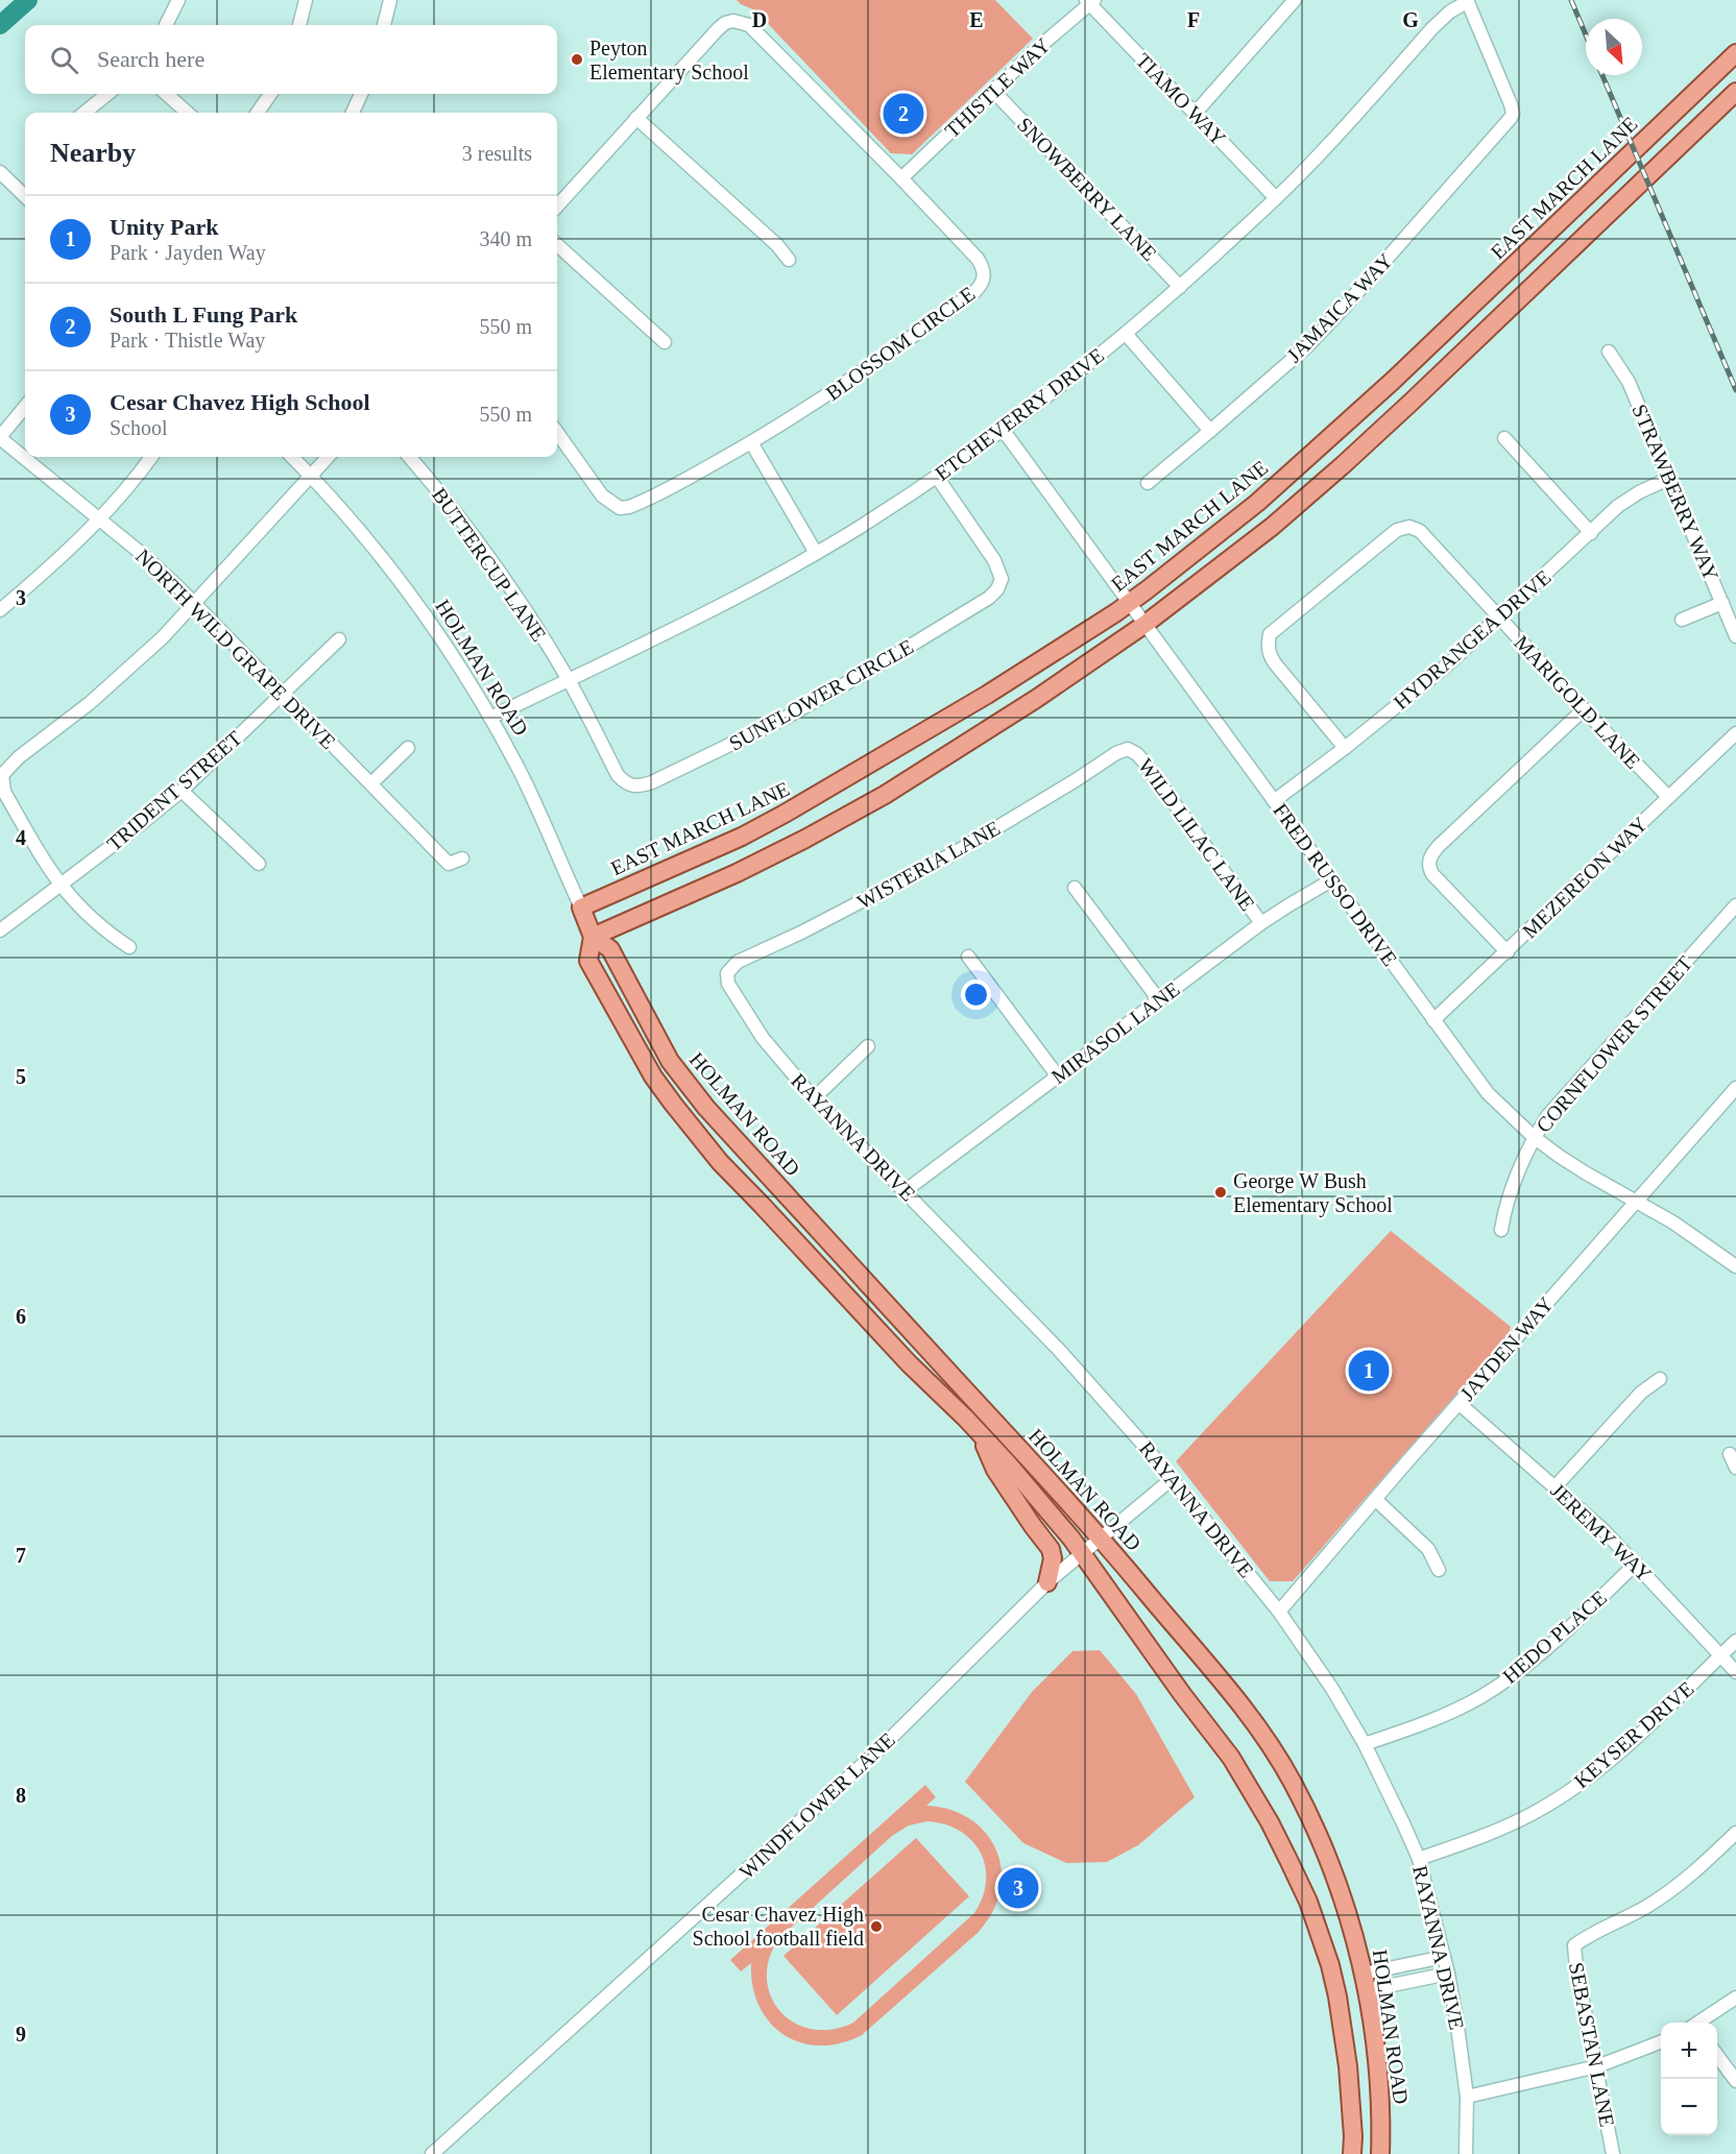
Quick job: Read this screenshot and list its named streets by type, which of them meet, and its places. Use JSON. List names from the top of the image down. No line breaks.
{"streets":{"main road":["EAST MARCH LANE","HOLMAN ROAD"],"street":["THISTLE WAY","TIAMO WAY","SNOWBERRY LANE","JAMAICA WAY","BLOSSOM CIRCLE","ETCHEVERRY DRIVE","STRAWBERRY WAY","BUTTERCUP LANE","HYDRANGEA DRIVE","NORTH WILD GRAPE DRIVE","SUNFLOWER CIRCLE","MARIGOLD LANE","TRIDENT STREET","WILD LILAC LANE","WISTERIA LANE","MEZEREON WAY","FRED RUSSO DRIVE","MIRASOL LANE","CORNFLOWER STREET","RAYANNA DRIVE","JAYDEN WAY","JEREMY WAY","HEDO PLACE","KEYSER DRIVE","WINDFLOWER LANE","SEBASTAN LANE"]},"crossings":[["THISTLE WAY","TIAMO WAY"],["THISTLE WAY","SNOWBERRY LANE"],["THISTLE WAY","BLOSSOM CIRCLE"],["TIAMO WAY","ETCHEVERRY DRIVE"],["EAST MARCH LANE","HOLMAN ROAD"],["EAST MARCH LANE","FRED RUSSO DRIVE"],["SNOWBERRY LANE","ETCHEVERRY DRIVE"],["JAMAICA WAY","ETCHEVERRY DRIVE"],["ETCHEVERRY DRIVE","BUTTERCUP LANE"],["ETCHEVERRY DRIVE","HOLMAN ROAD"],["ETCHEVERRY DRIVE","SUNFLOWER CIRCLE"],["ETCHEVERRY DRIVE","FRED RUSSO DRIVE"],["STRAWBERRY WAY","HYDRANGEA DRIVE"],["BUTTERCUP LANE","SUNFLOWER CIRCLE"],["HYDRANGEA DRIVE","MARIGOLD LANE"],["HYDRANGEA DRIVE","FRED RUSSO DRIVE"],["NORTH WILD GRAPE DRIVE","TRIDENT STREET"],["HOLMAN ROAD","WINDFLOWER LANE"],["MARIGOLD LANE","MEZEREON WAY"],["WILD LILAC LANE","WISTERIA LANE"],["WILD LILAC LANE","MIRASOL LANE"],["WISTERIA LANE","RAYANNA DRIVE"],["MEZEREON WAY","FRED RUSSO DRIVE"],["FRED RUSSO DRIVE","MIRASOL LANE"],["FRED RUSSO DRIVE","CORNFLOWER STREET"],["FRED RUSSO DRIVE","JAYDEN WAY"],["MIRASOL LANE","RAYANNA DRIVE"],["RAYANNA DRIVE","JAYDEN WAY"],["RAYANNA DRIVE","HEDO PLACE"],["RAYANNA DRIVE","KEYSER DRIVE"],["RAYANNA DRIVE","WINDFLOWER LANE"],["JAYDEN WAY","JEREMY WAY"],["JEREMY WAY","HEDO PLACE"],["JEREMY WAY","KEYSER DRIVE"]],"places":["Peyton Elementary School","George W Bush Elementary School","Cesar Chavez High School football field"],"north":"bottom right","page":{"search":"Search here","pins":["2","1","3"],"heading":["Nearby","3 results"],"list":[{"mark":"1","name":"Unity Park","note":"Park · Jayden Way","value":"340 m"},{"mark":"2","name":"South L Fung Park","note":"Park · Thistle Way","value":"550 m"},{"mark":"3","name":"Cesar Chavez High School","note":"School","value":"550 m"}],"map_buttons":["+","−"]},"grid":{"columns":["D","E","F","G"],"rows":["3","4","5","6","7","8","9"]}}
